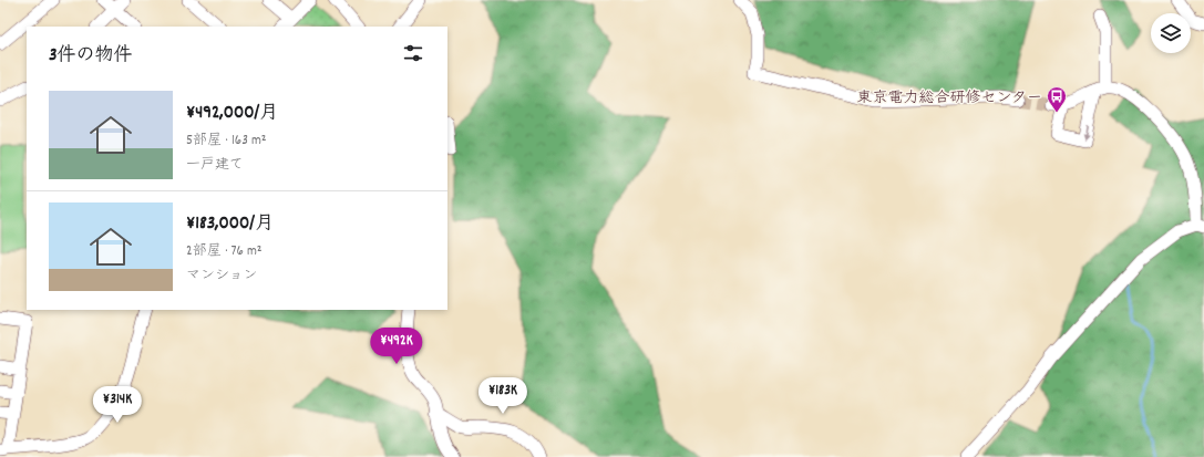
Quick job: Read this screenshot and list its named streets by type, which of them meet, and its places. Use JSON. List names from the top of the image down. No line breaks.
{"places":{"bus stop":["東京電力総合研修センター"]},"page":{"heading":"3件の物件","list":[{"name":"¥492,000/月","note":"5部屋 · 163 m² · 一戸建て"},{"name":"¥183,000/月","note":"2部屋 · 76 m² · マンション"}],"price":["¥492K","¥183K","¥314K"]}}
